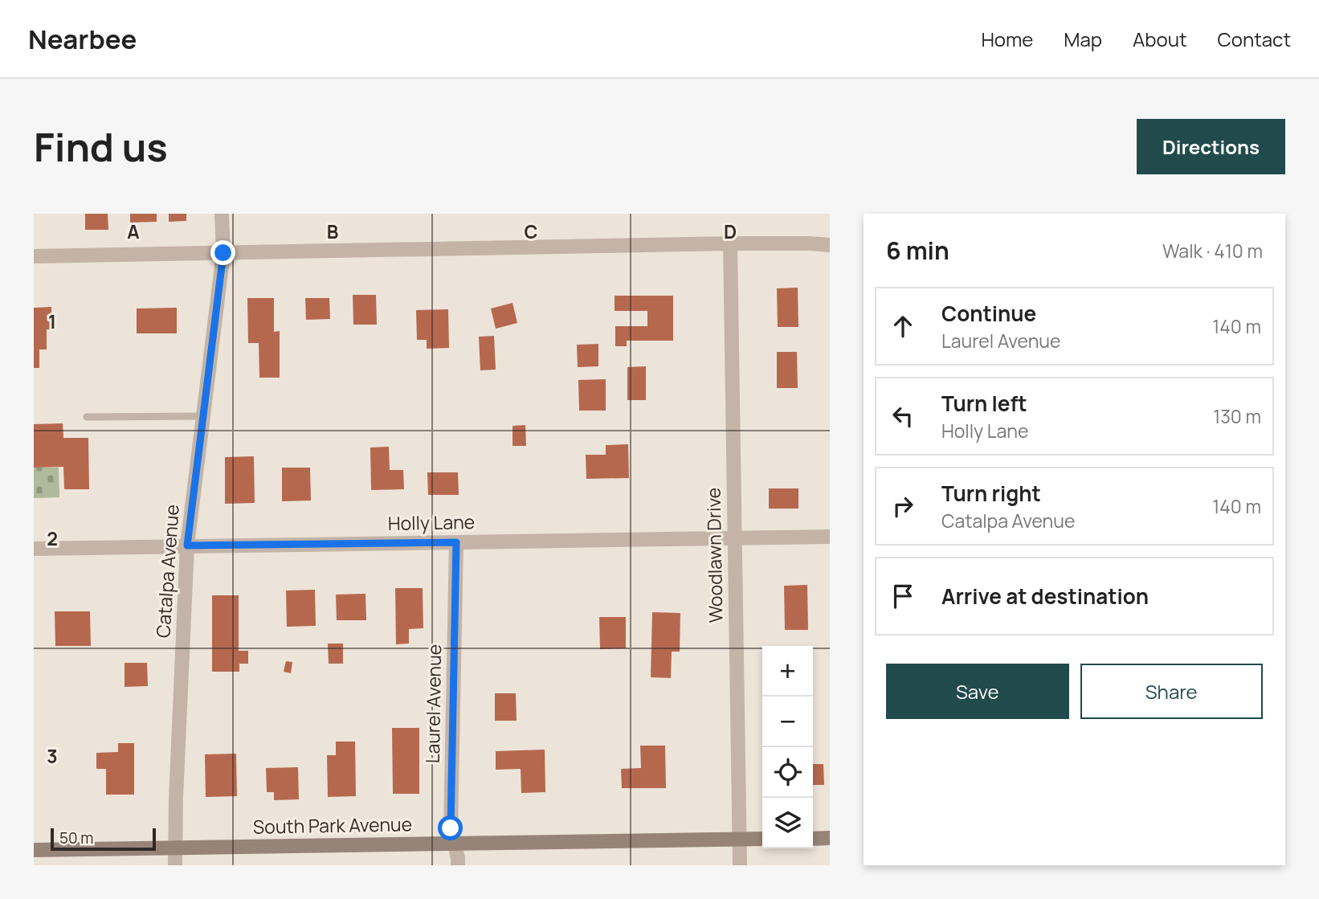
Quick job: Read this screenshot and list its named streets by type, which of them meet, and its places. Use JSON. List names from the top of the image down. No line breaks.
{"streets":{"street":["Holly Lane","Woodlawn Drive","Catalpa Avenue","Laurel Avenue","South Park Avenue"]},"crossings":[["Holly Lane","Woodlawn Drive"],["Holly Lane","Catalpa Avenue"],["Holly Lane","Laurel Avenue"],["Woodlawn Drive","South Park Avenue"],["Catalpa Avenue","South Park Avenue"],["Laurel Avenue","South Park Avenue"]],"scale_bar":"50 m","page":{"header":"Nearbee","nav":["Home","Map","About","Contact"],"buttons":["Directions",["Save","Share"]],"title":"Find us","heading":["6 min","Walk · 410 m"],"list":[["Continue","Laurel Avenue","140 m"],["Turn left","Holly Lane","130 m"],["Turn right","Catalpa Avenue","140 m"],"Arrive at destination"],"map_buttons":["+","−"],"scale":"50 m"},"grid":{"columns":["A","B","C","D"],"rows":["1","2","3"]}}
